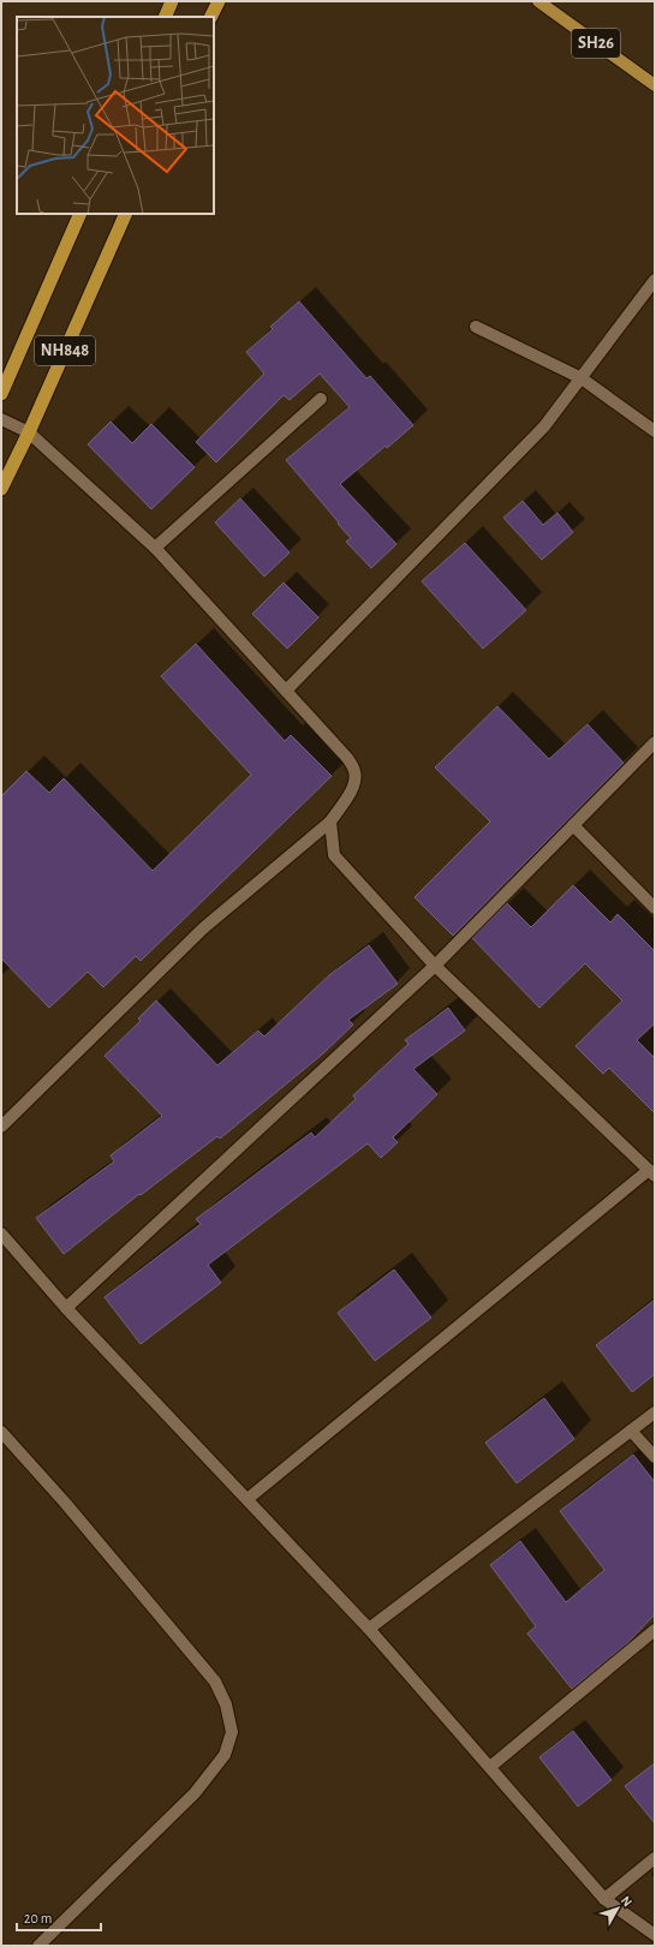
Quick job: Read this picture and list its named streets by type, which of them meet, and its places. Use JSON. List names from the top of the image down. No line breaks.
{"streets":{"highway":["NH848"],"main road":["SH26"]},"scale_bar":"20 m","north":"top right"}
